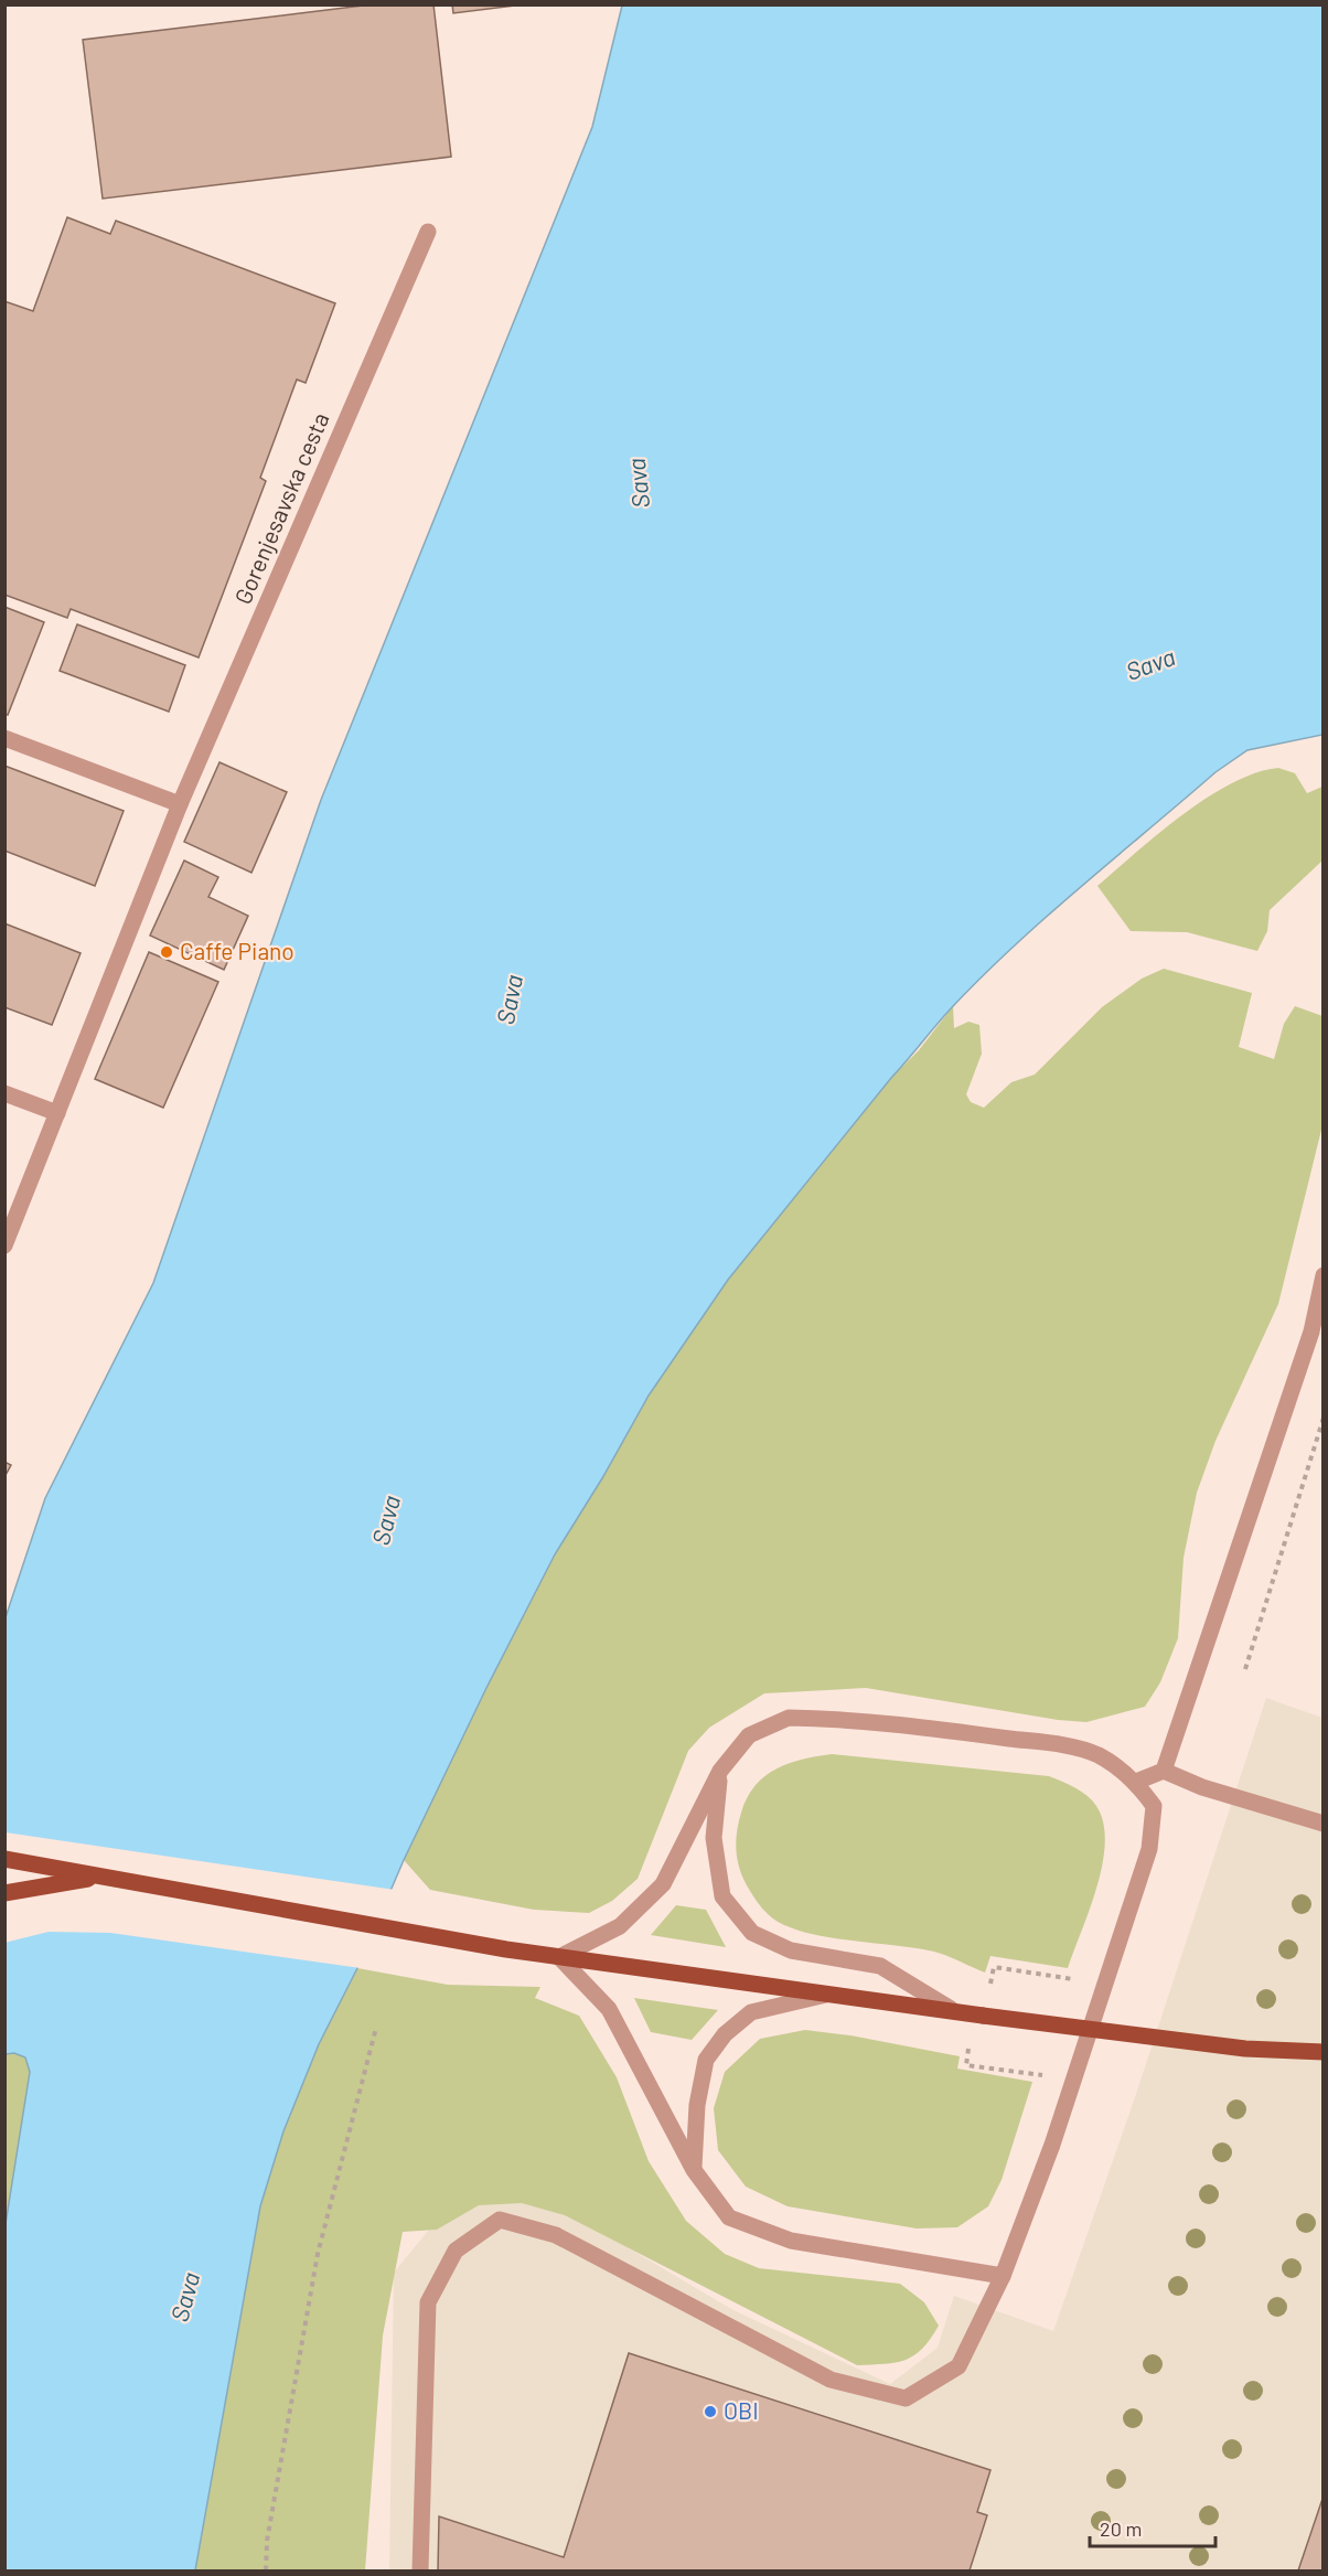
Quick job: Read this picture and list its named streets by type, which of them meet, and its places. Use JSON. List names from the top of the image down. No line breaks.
{"streets":{"street":["Gorenjesavska cesta"]},"water":["Sava"],"places":["Caffe Piano","OBI"],"scale_bar":"20 m"}
